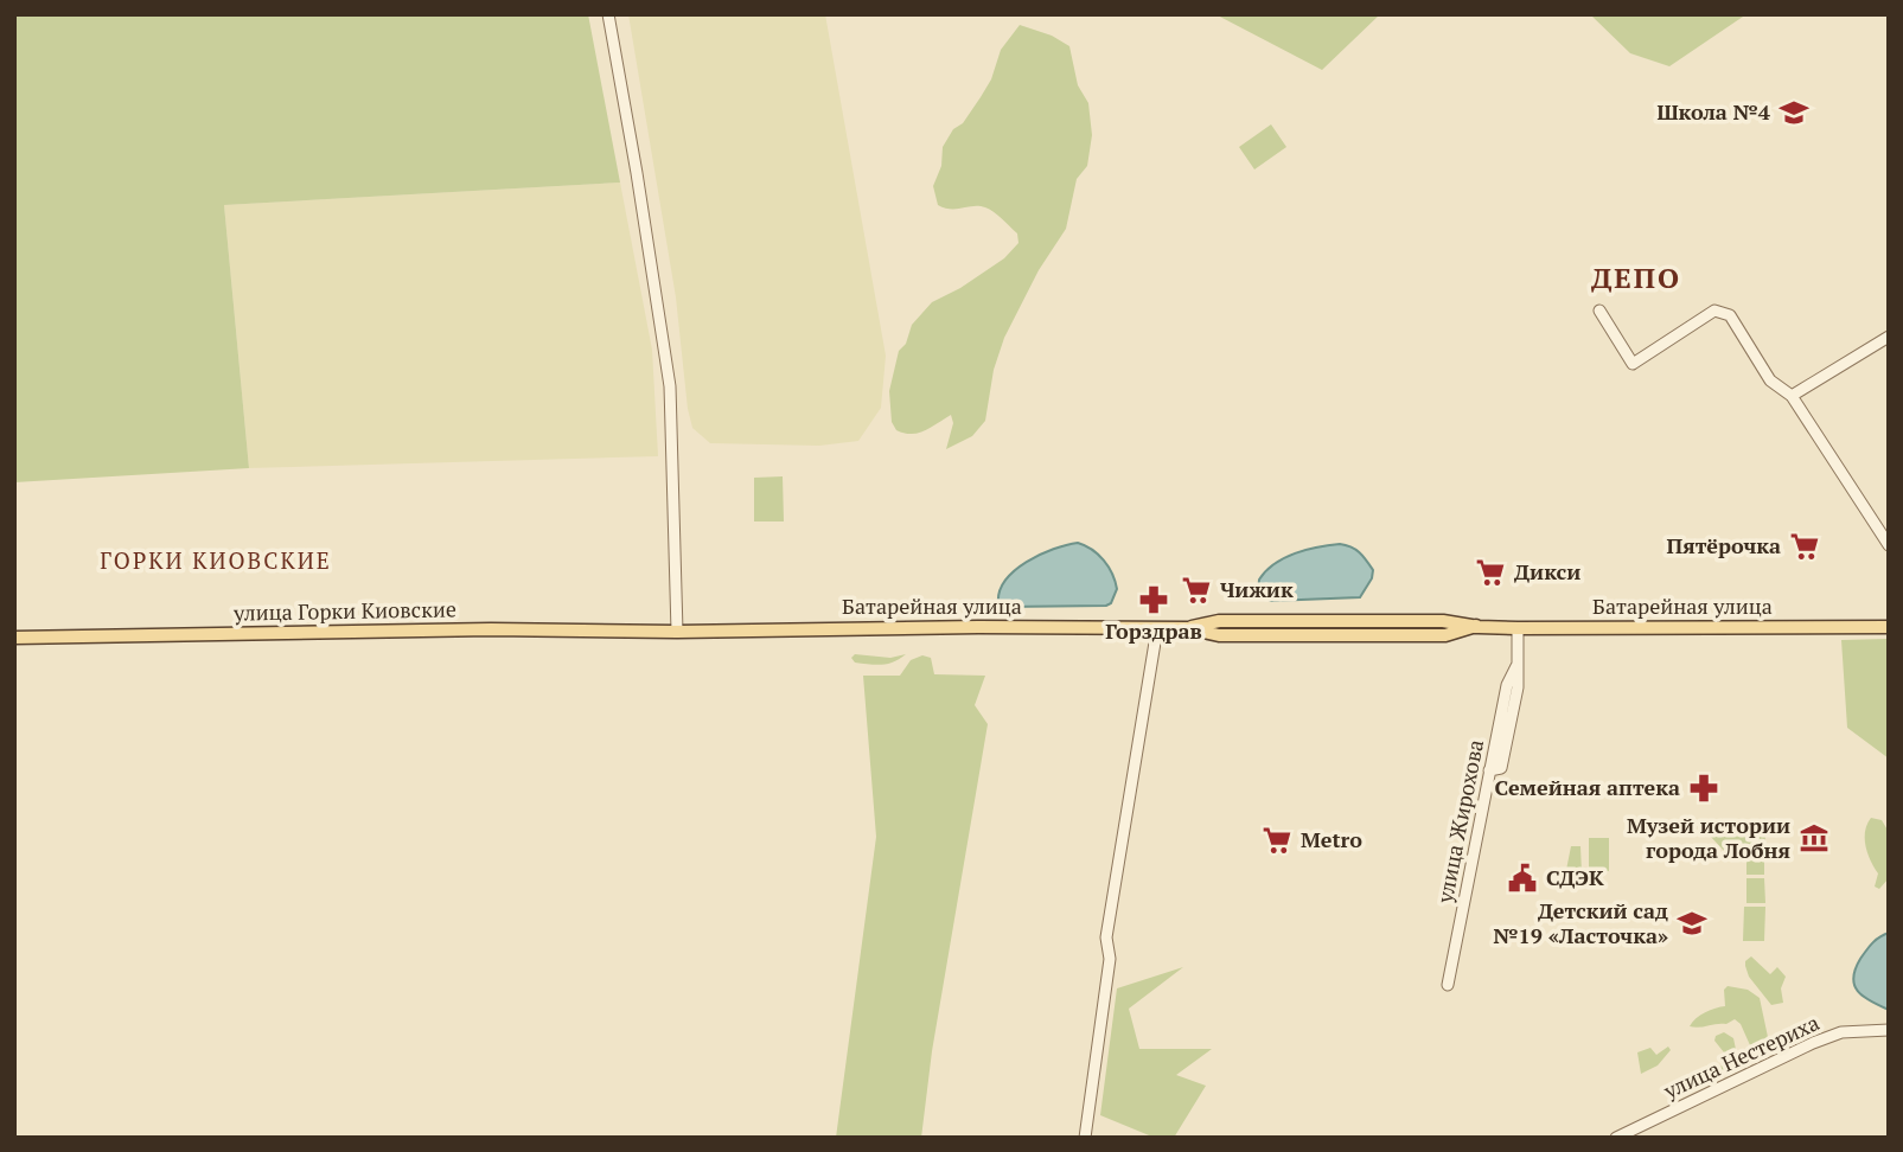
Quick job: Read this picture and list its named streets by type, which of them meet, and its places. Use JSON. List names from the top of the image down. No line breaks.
{"streets":{"main road":["Батарейная улица","улица Горки Киовские"],"street":["улица Жирохова","улица Нестериха"]},"crossings":[["Батарейная улица","улица Горки Киовские"],["Батарейная улица","улица Жирохова"]],"districts":["ДЕПО","ГОРКИ КИОВСКИЕ"],"places":{"school or university":["Школа №4","Детский сад №19 «Ласточка»"],"supermarket":["Пятёрочка","Дикси","Чижик","Metro"],"pharmacy":["Горздрав","Семейная аптека"],"museum":["Музей истории города Лобня"],"public building":["СДЭК"]}}
